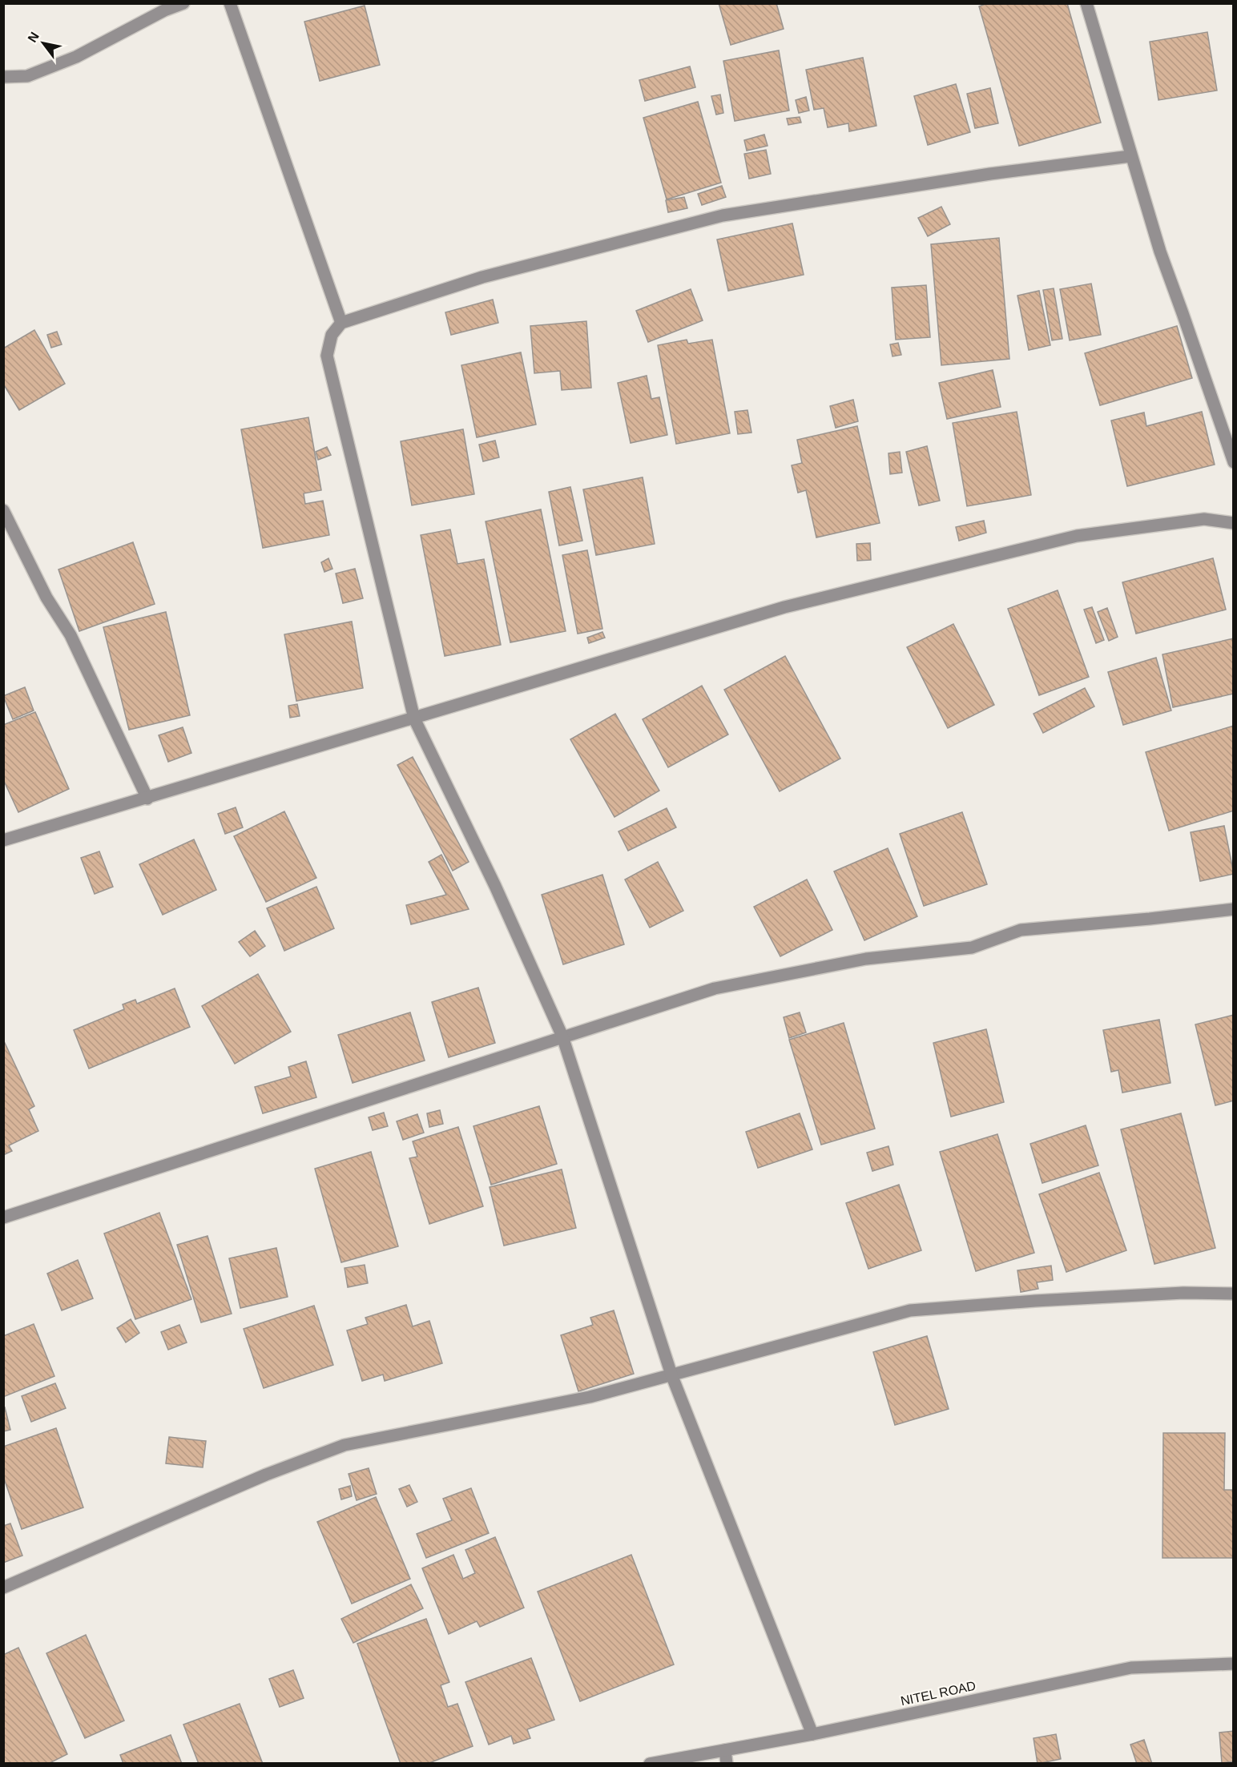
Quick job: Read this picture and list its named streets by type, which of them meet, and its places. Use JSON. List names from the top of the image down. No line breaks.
{"streets":{"street":["NITEL ROAD"]},"north":"top left"}
